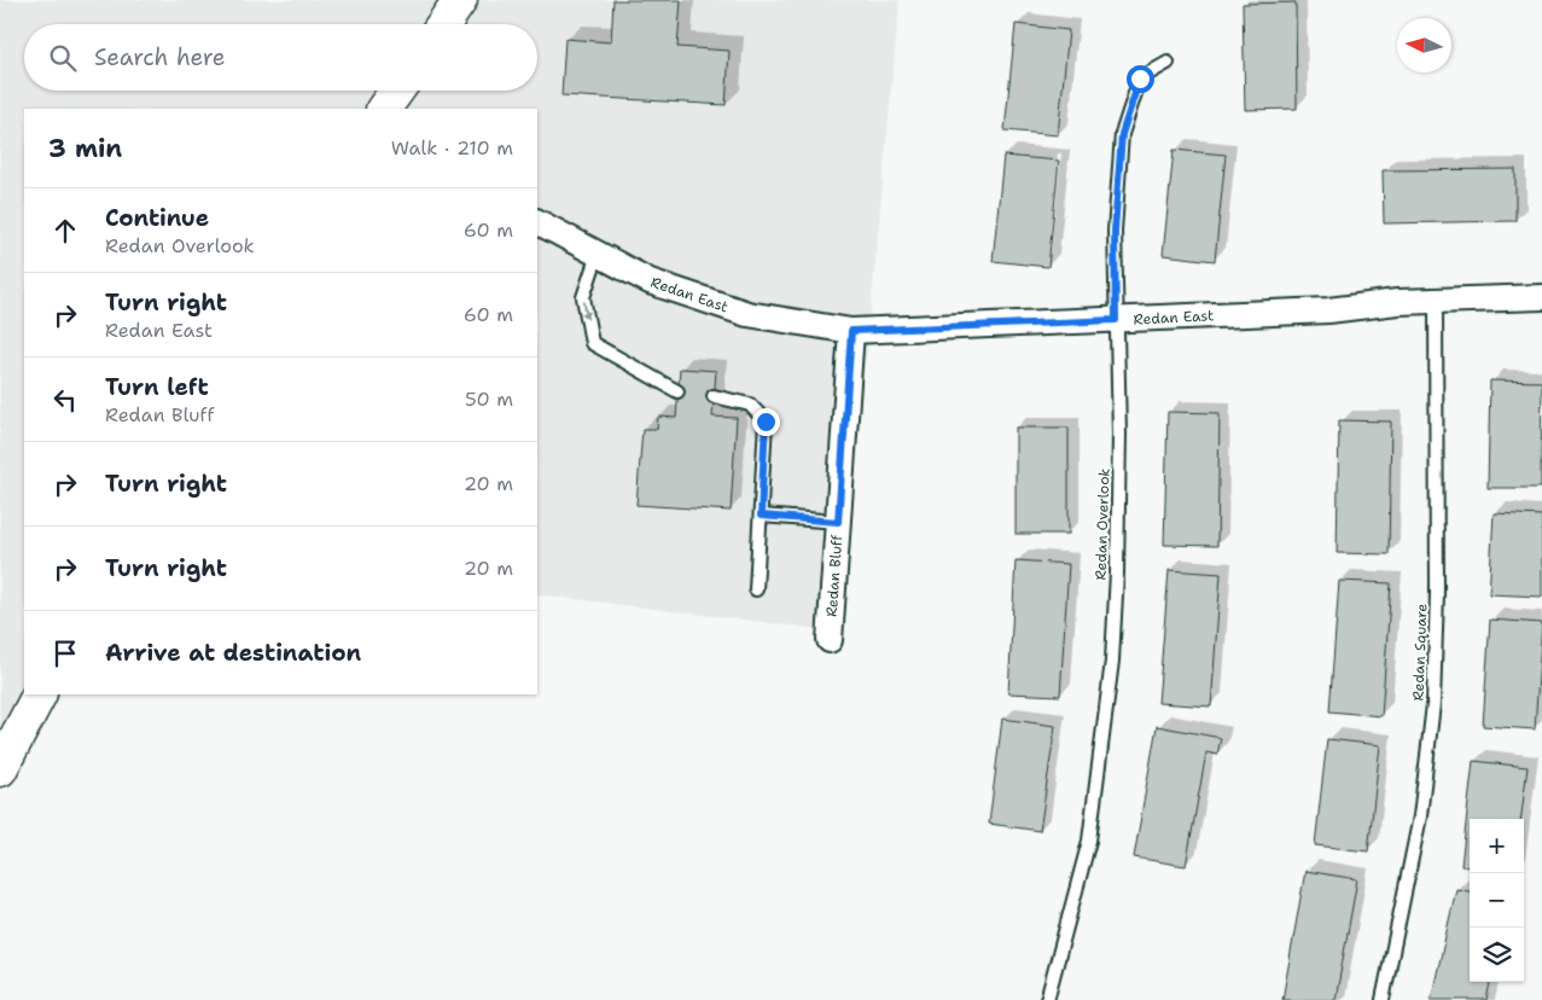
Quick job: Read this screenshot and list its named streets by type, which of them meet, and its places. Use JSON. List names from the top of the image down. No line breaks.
{"streets":{"street":["Redan East","Redan Bluff"],"lane":["Redan Overlook","Redan Square"]},"crossings":[["Redan East","Redan Overlook"],["Redan East","Redan Bluff"],["Redan East","Redan Square"]],"north":"left","page":{"search":"Search here","heading":["3 min","Walk · 210 m"],"list":[["Continue","Redan Overlook","60 m"],["Turn right","Redan East","60 m"],["Turn left","Redan Bluff","50 m"],["Turn right","20 m"],["Turn right","20 m"],"Arrive at destination"],"map_buttons":["+","−"]}}
